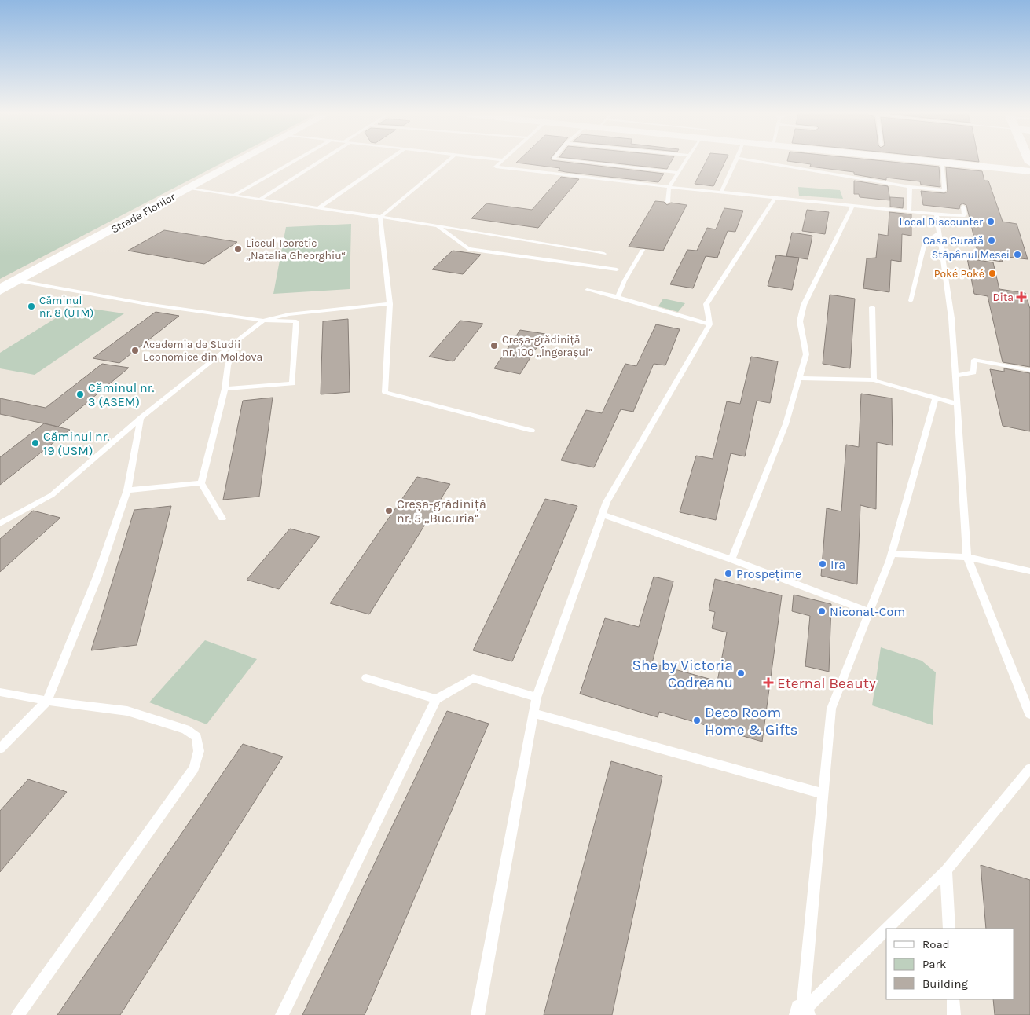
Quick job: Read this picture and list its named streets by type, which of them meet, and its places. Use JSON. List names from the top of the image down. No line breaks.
{"streets":{"main road":["Strada Florilor"]},"places":{"other":["Local Discounter","Casa Curată","Liceul Teoretic „Natalia Gheorghiu“","Stăpânul Mesei","Poké Poké","Căminul nr. 8 (UTM)","Creșa-grădiniță nr. 100 „Îngerașul”","Academia de Studii Economice din Moldova","Căminul nr. 3 (ASEM)","Căminul nr. 19 (USM)","Creșa-grădiniță nr. 5 „Bucuria“","Ira","Prospețime","Niconat-Com","She by Victoria Codreanu","Deco Room Home & Gifts"],"health":["Dita","Eternal Beauty"]},"legend":["Road","Park","Building"]}
